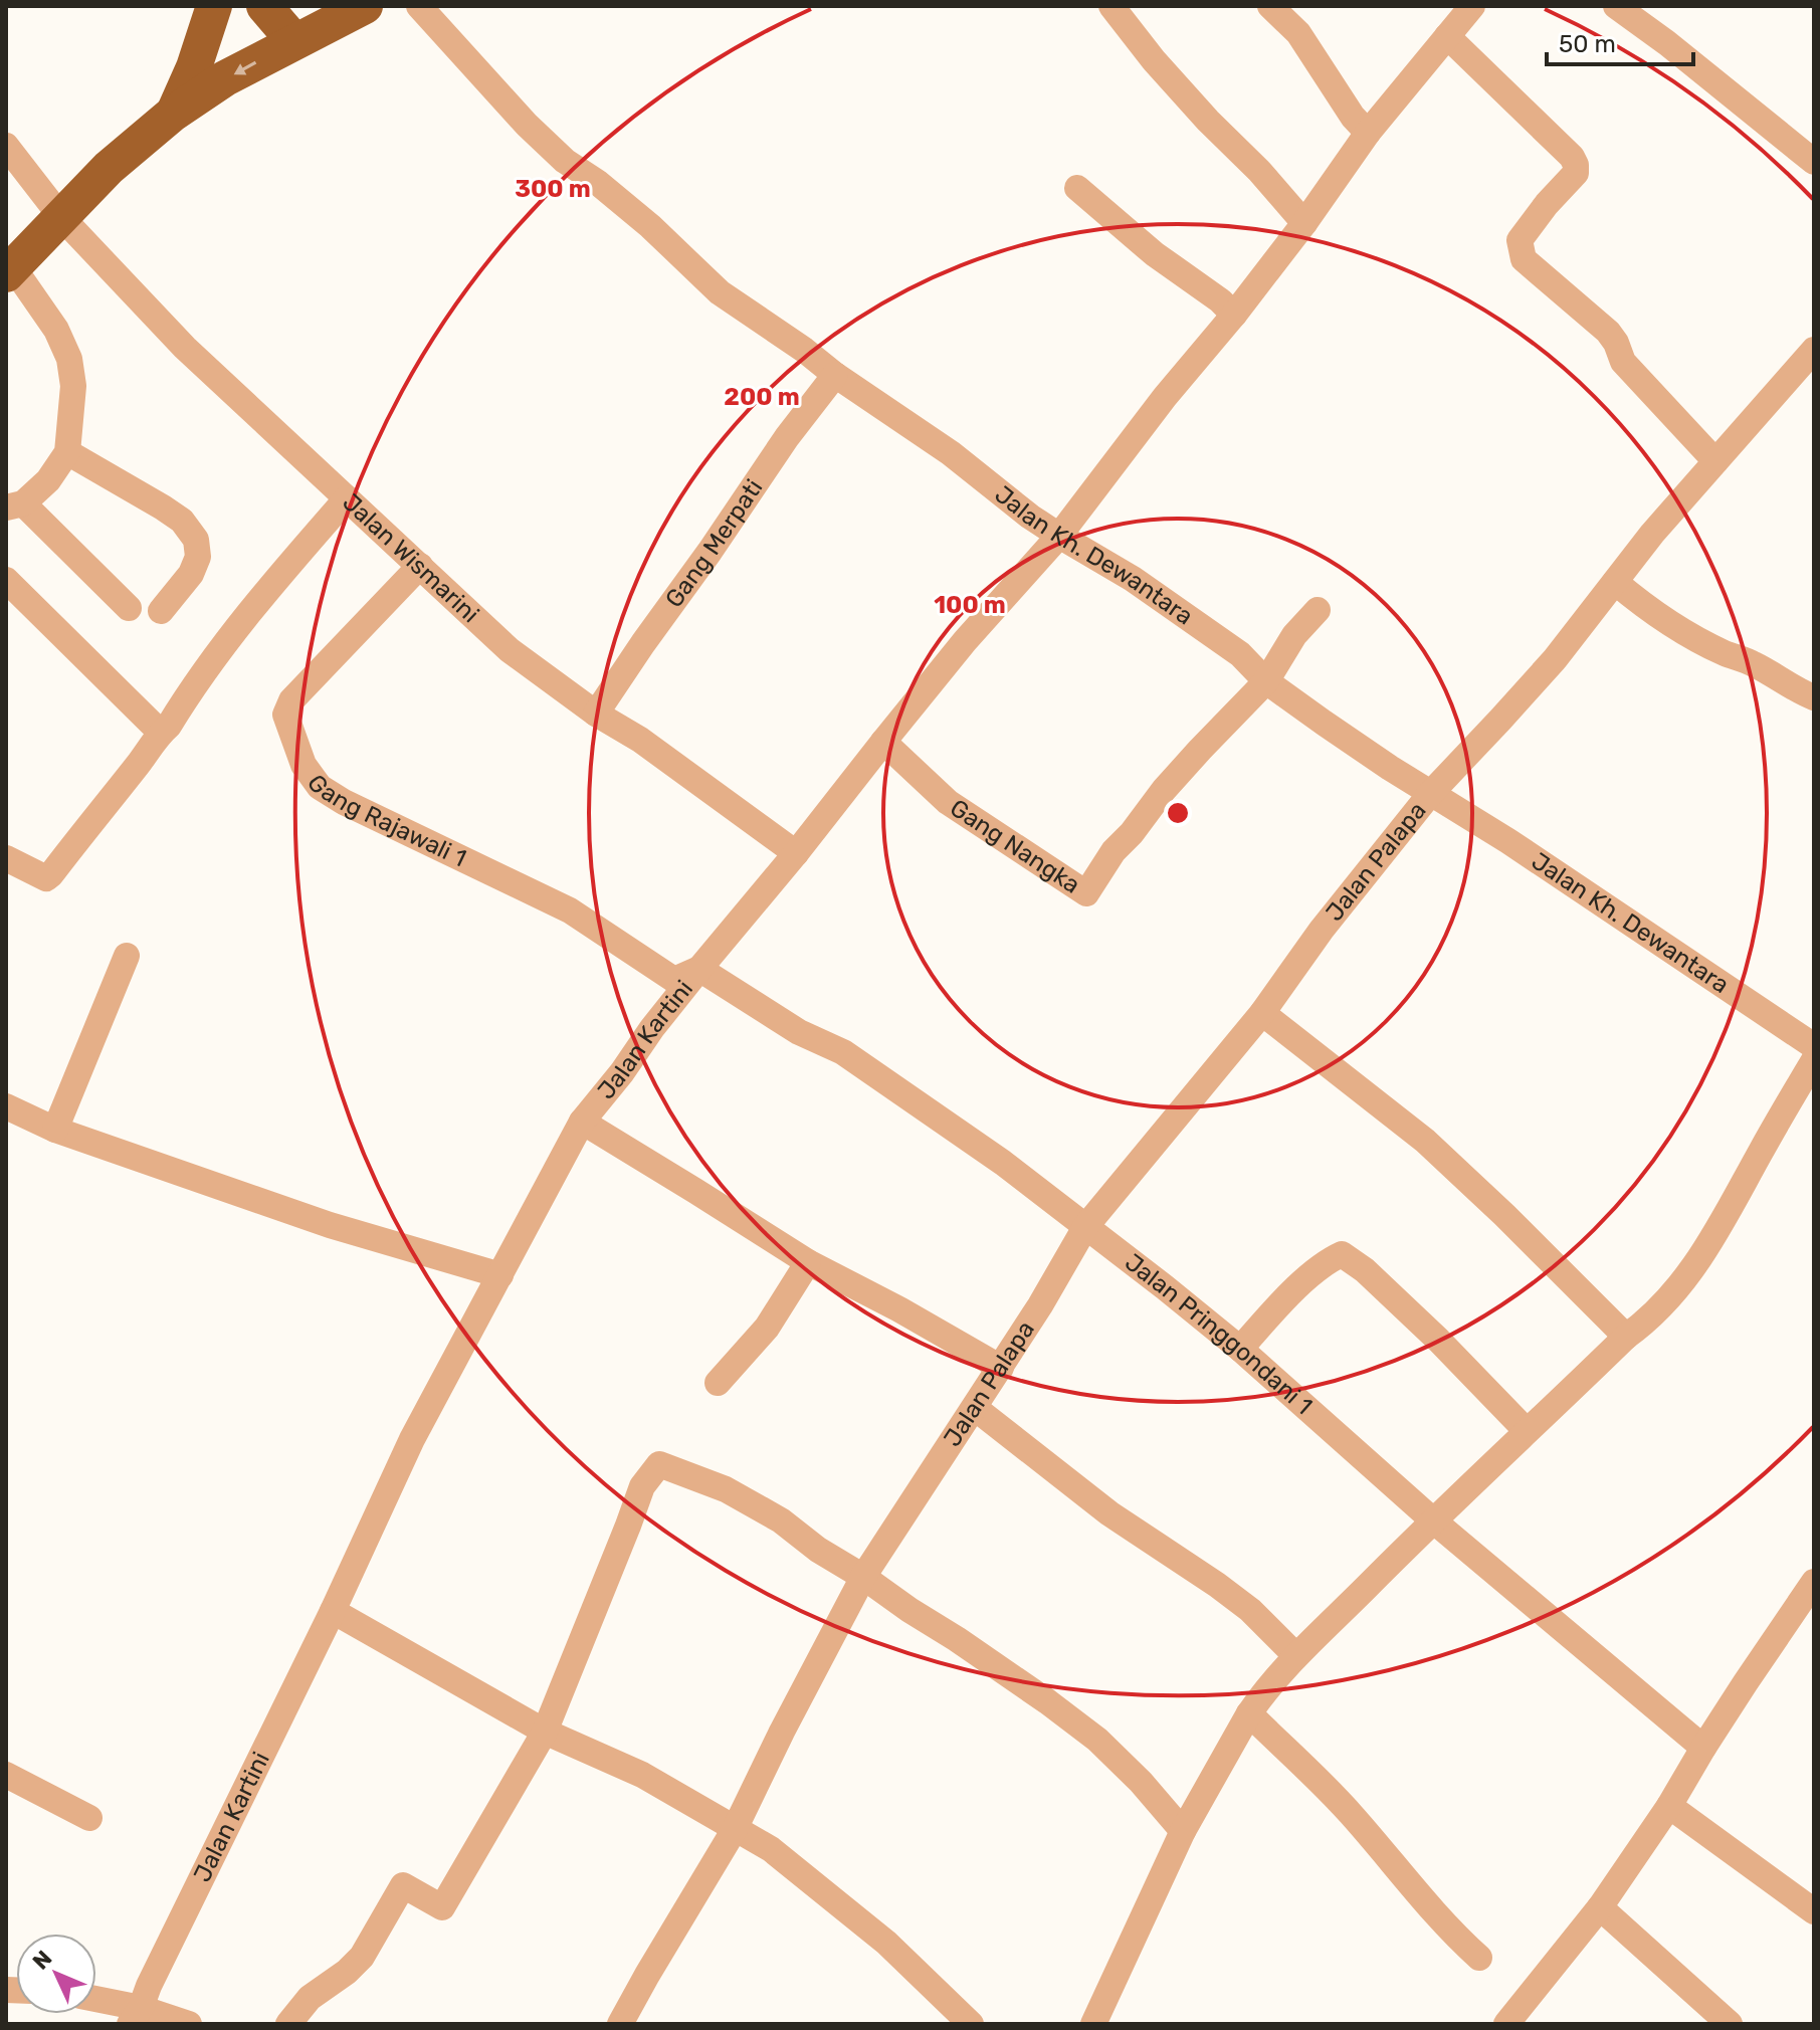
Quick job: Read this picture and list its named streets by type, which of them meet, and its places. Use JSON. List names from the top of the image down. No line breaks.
{"streets":{"street":["Gang Merpati","Jalan Kh. Dewantara","Jalan Wismarini","Gang Rajawali 1","Gang Nangka","Jalan Palapa","Jalan Kartini","Jalan Pringgondani 1"]},"crossings":[["Gang Merpati","Jalan Kh. Dewantara"],["Gang Merpati","Jalan Wismarini"],["Jalan Kh. Dewantara","Gang Nangka"],["Jalan Kh. Dewantara","Jalan Palapa"],["Jalan Kh. Dewantara","Jalan Kartini"],["Jalan Wismarini","Gang Rajawali 1"],["Jalan Wismarini","Jalan Kartini"],["Gang Rajawali 1","Jalan Kartini"],["Gang Rajawali 1","Jalan Pringgondani 1"],["Gang Nangka","Jalan Kartini"],["Jalan Palapa","Jalan Pringgondani 1"],["Jalan Kartini","Jalan Pringgondani 1"]],"scale_bar":"50 m","north":"top left","rings":["300 m","200 m","100 m"]}
